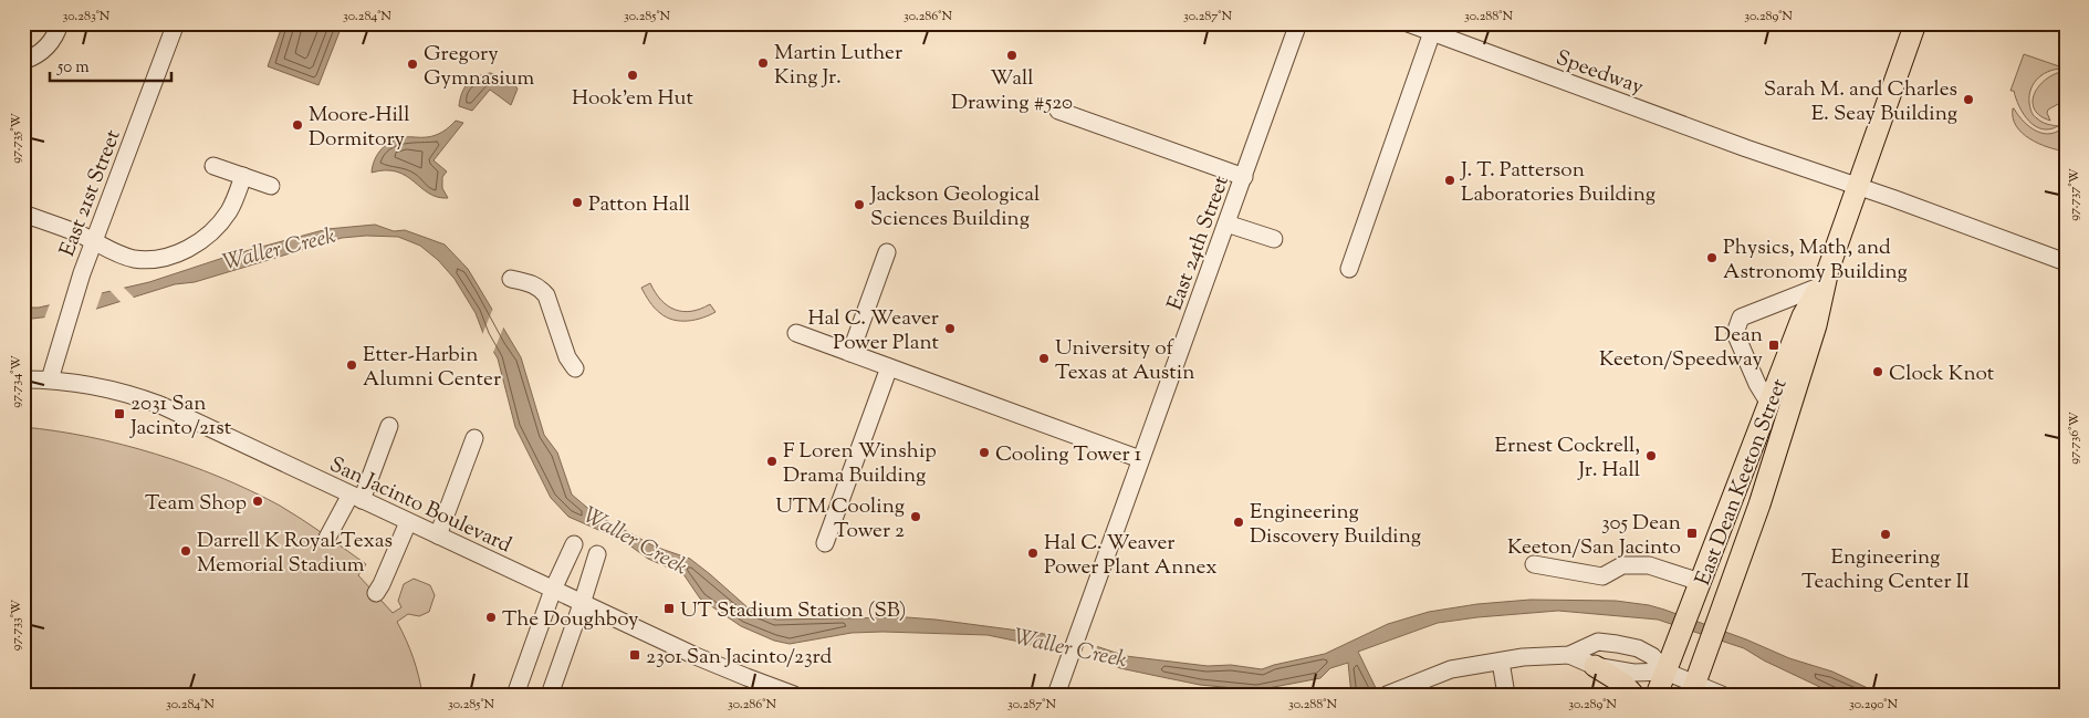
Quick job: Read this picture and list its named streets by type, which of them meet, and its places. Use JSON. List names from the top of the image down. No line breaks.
{"streets":{"main road":["East Dean Keeton Street"],"street":["Speedway","East 21st Street","East 24th Street","San Jacinto Boulevard"]},"crossings":[["Speedway","East Dean Keeton Street"],["East 21st Street","San Jacinto Boulevard"]],"water":["Waller Creek"],"places":{"other":["Wall Drawing #520","Martin Luther King Jr.","Gregory Gymnasium","Hook'em Hut","Sarah M. and Charles E. Seay Building","Moore-Hill Dormitory","J. T. Patterson Laboratories Building","Patton Hall","Jackson Geological Sciences Building","Physics, Math, and Astronomy Building","Hal C. Weaver Power Plant","University of Texas at Austin","Etter-Harbin Alumni Center","Clock Knot","Cooling Tower 1","Ernest Cockrell, Jr. Hall","F Loren Winship Drama Building","Team Shop","UTM Cooling Tower 2","Engineering Discovery Building","Engineering Teaching Center II","Darrell K Royal-Texas Memorial Stadium","Hal C. Weaver Power Plant Annex","The Doughboy"],"transit":["Dean Keeton/Speedway","2031 San Jacinto/21st","305 Dean Keeton/San Jacinto","UT Stadium Station (SB)","2301 San Jacinto/23rd"]},"scale_bar":"50 m","coordinates":["30.283°N","30.284°N","30.285°N","30.286°N","30.287°N","30.288°N","30.289°N","97.735°W","97.737°W","97.734°W","97.736°W","97.733°W","30.290°N"]}
